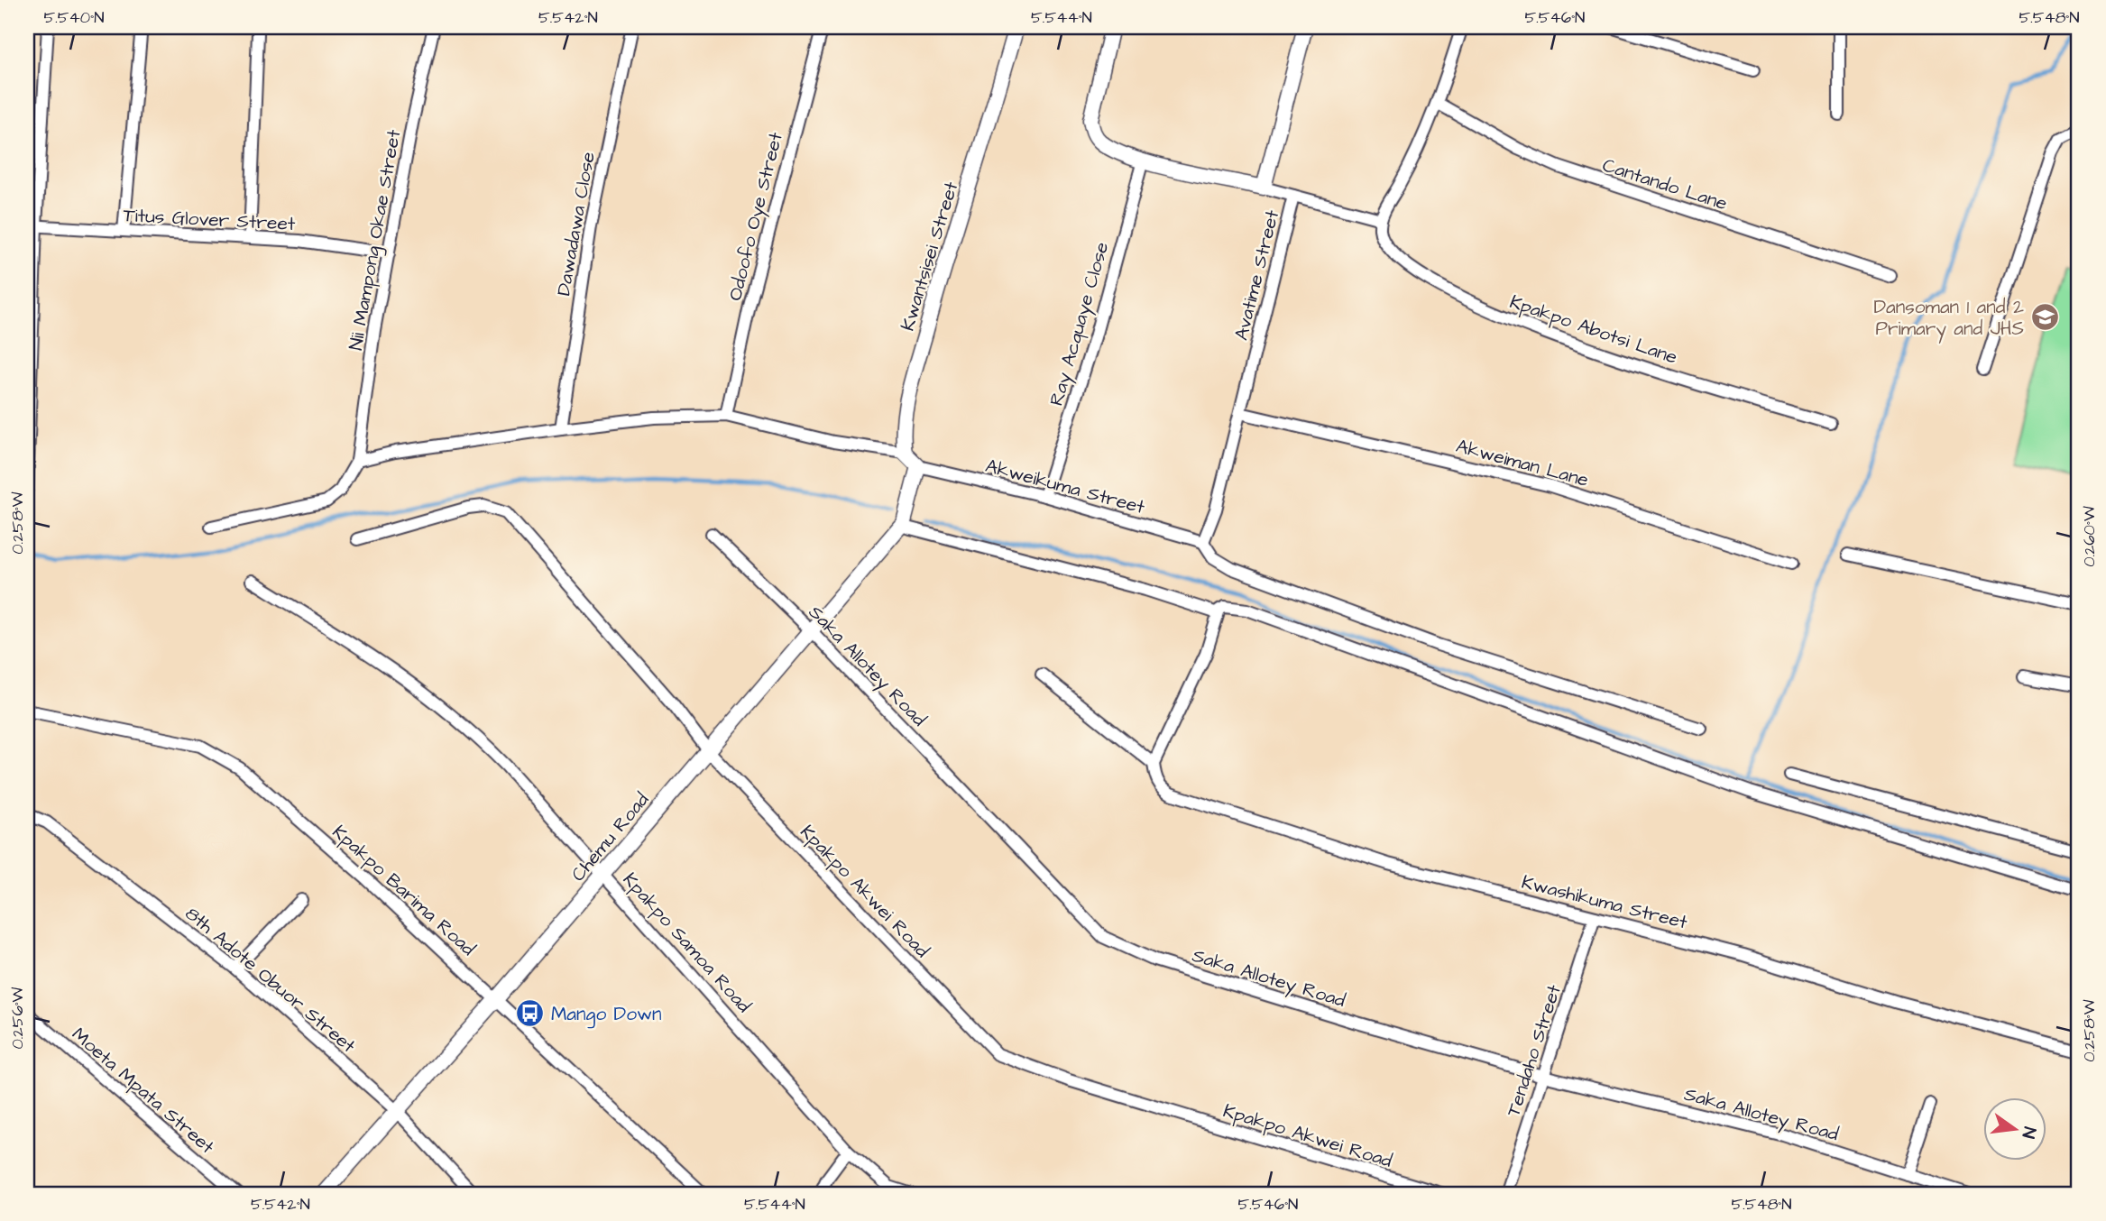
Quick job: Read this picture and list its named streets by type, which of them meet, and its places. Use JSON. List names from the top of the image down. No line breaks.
{"streets":{"street":["Cantando Lane","Odoofo Oye Street","Titus Glover Street","Dawadawa Close","Nii Mampong Okae Street","Kwantsisei Street","Avatime Street","Ray Acquaye Close","Kpakpo Abotsi Lane","Akweiman Lane","Akweikuma Street","Saka Allotey Road","Chemu Road","Kpakpo Barima Road","Kpakpo Akwei Road","Kwashikuma Street","Kpakpo Samoa Road","8th Adote Obuor Street","Tendaho Street","Moeta Mpata Street"]},"crossings":[["Titus Glover Street","Nii Mampong Okae Street"],["Avatime Street","Kpakpo Abotsi Lane"],["Avatime Street","Akweiman Lane"],["Avatime Street","Akweikuma Street"],["Ray Acquaye Close","Akweikuma Street"],["Akweikuma Street","Chemu Road"],["Saka Allotey Road","Chemu Road"],["Saka Allotey Road","Tendaho Street"],["Chemu Road","Kpakpo Barima Road"],["Chemu Road","Kpakpo Akwei Road"],["Chemu Road","Kpakpo Samoa Road"],["Chemu Road","8th Adote Obuor Street"],["Kwashikuma Street","Tendaho Street"]],"places":{"school or university":["Dansoman 1 and 2 Primary and JHS"],"bus stop":["Mango Down"]},"north":"right","coordinates":["5.540°N","5.542°N","5.544°N","5.546°N","5.548°N","0.258°W","0.260°W","0.256°W"]}
